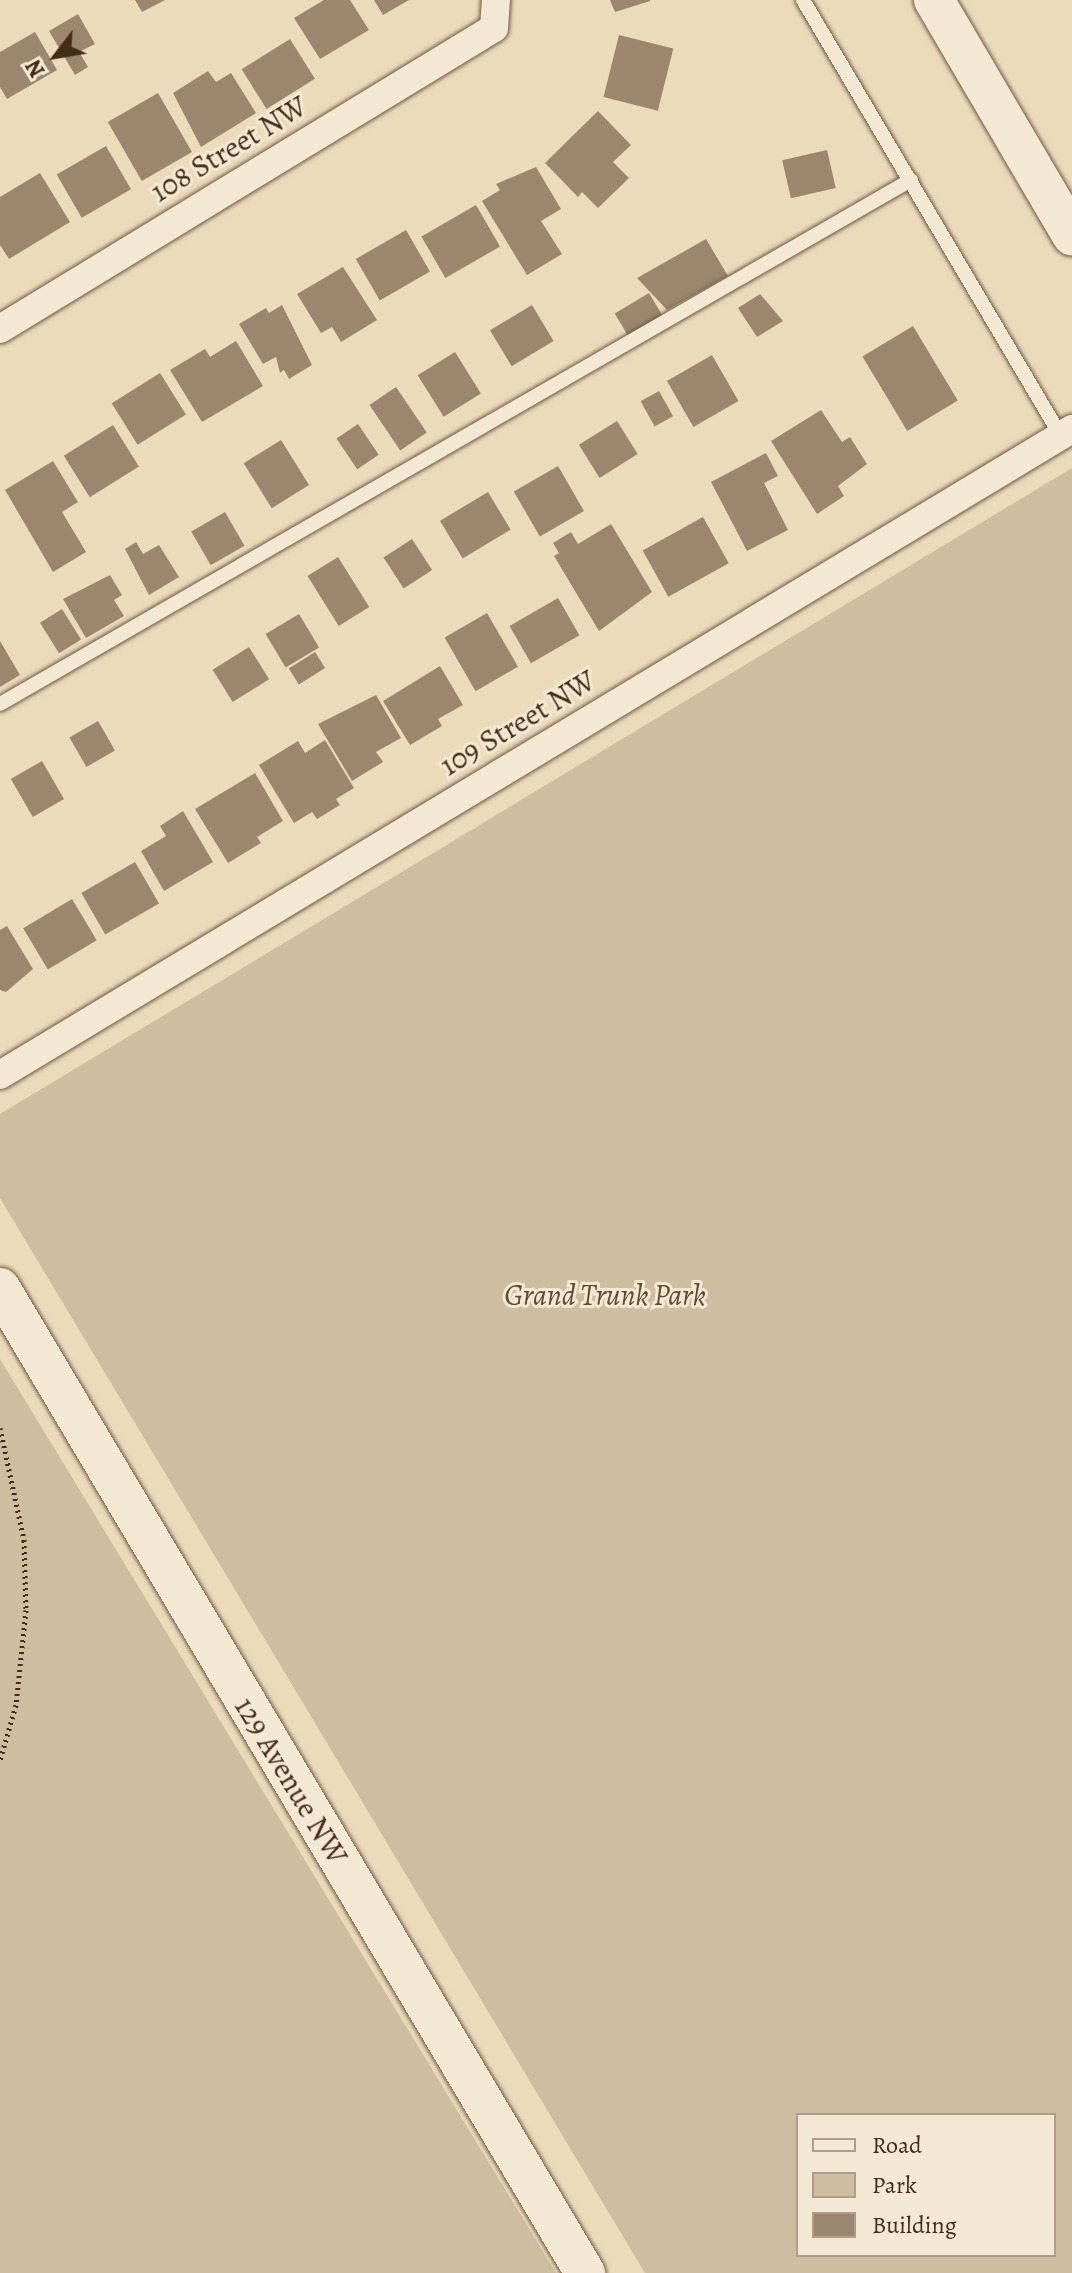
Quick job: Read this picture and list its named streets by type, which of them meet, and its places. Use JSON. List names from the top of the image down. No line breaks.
{"streets":{"street":["108 Street NW","109 Street NW","129 Avenue NW"]},"parks":["Grand Trunk Park"],"legend":["Road","Park","Building"],"north":"bottom left"}
